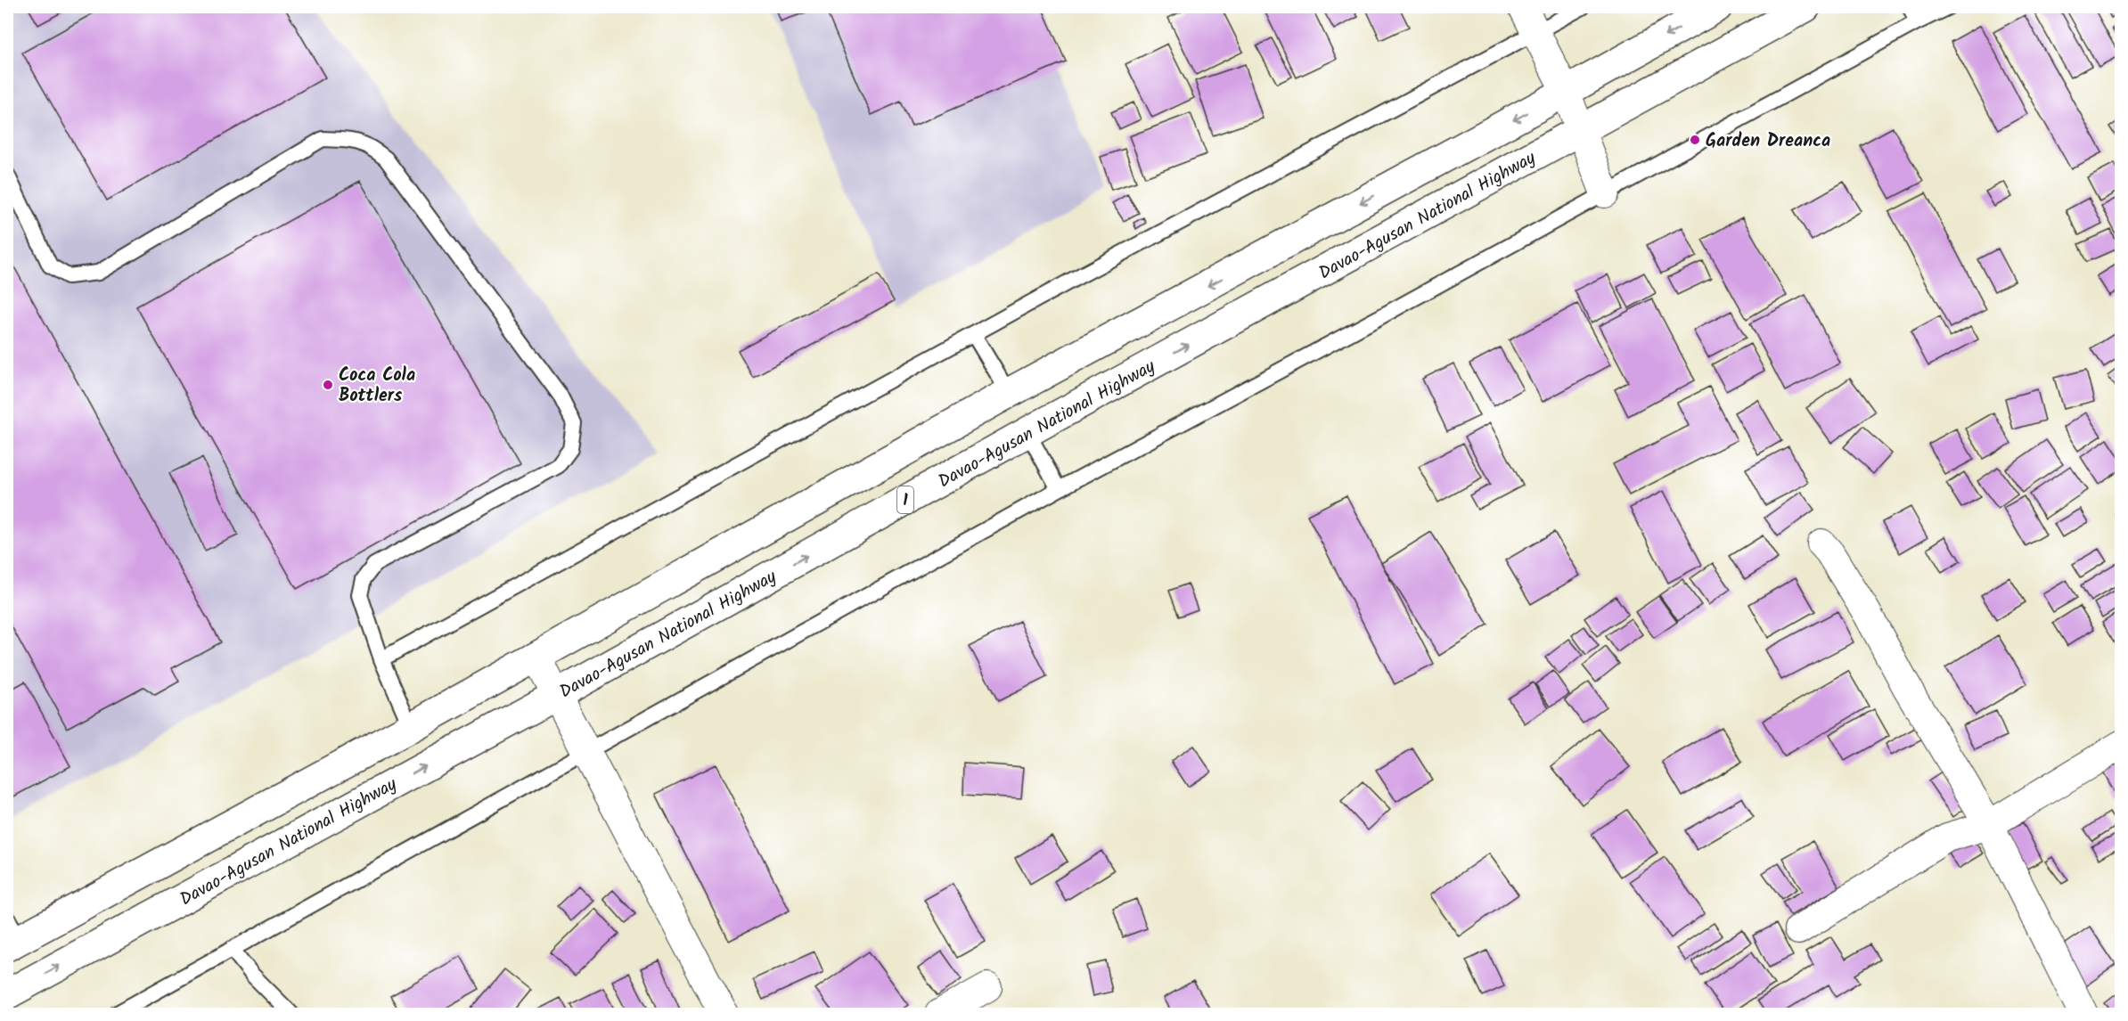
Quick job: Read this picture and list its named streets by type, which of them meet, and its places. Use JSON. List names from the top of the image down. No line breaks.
{"streets":{"highway":["Davao-Agusan National Highway","1"]},"places":["Garden Dreanca","Coca Cola Bottlers"]}
